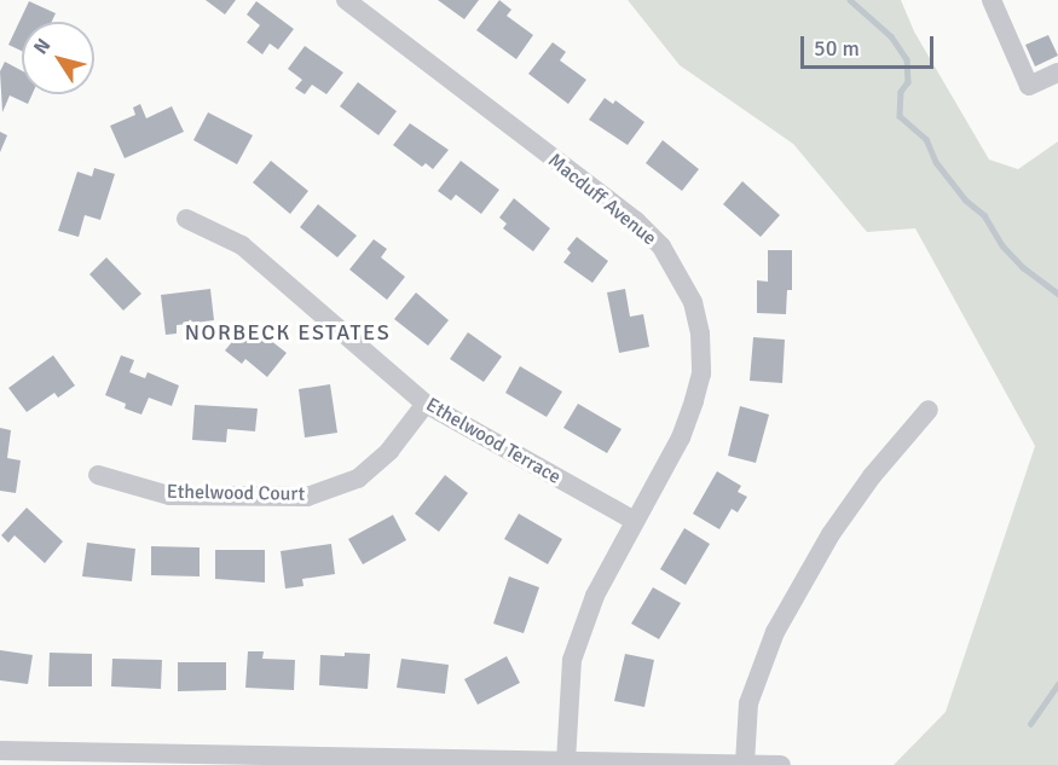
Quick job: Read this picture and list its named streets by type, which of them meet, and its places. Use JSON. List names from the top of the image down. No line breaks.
{"streets":{"street":["Macduff Avenue","Ethelwood Terrace","Ethelwood Court"]},"crossings":[["Macduff Avenue","Ethelwood Terrace"],["Ethelwood Terrace","Ethelwood Court"]],"districts":["NORBECK ESTATES"],"scale_bar":"50 m","north":"top left"}
